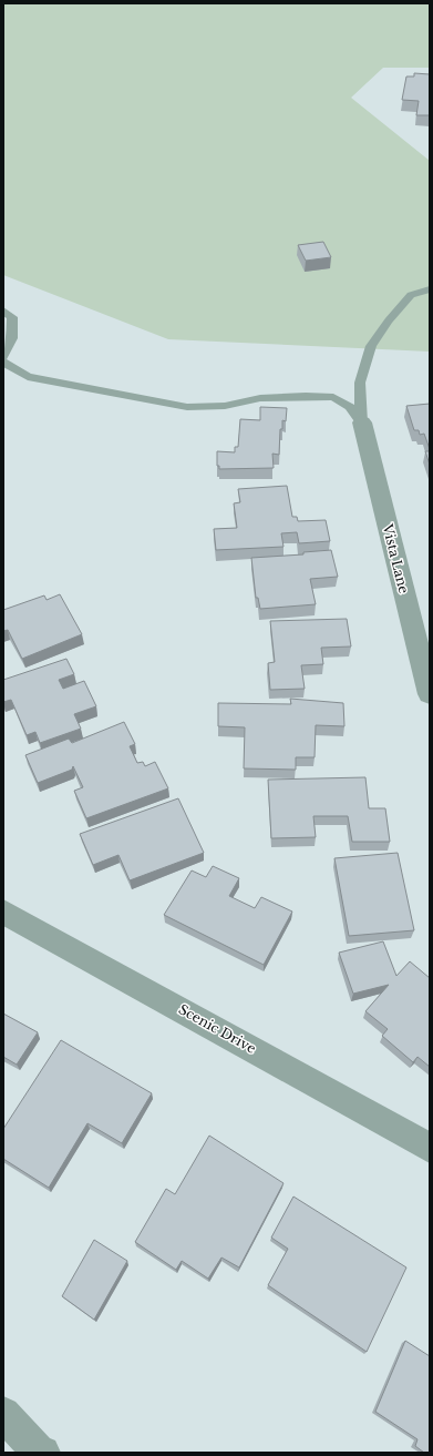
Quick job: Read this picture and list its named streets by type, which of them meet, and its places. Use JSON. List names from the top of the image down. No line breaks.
{"streets":{"street":["Vista Lane","Scenic Drive"]}}
